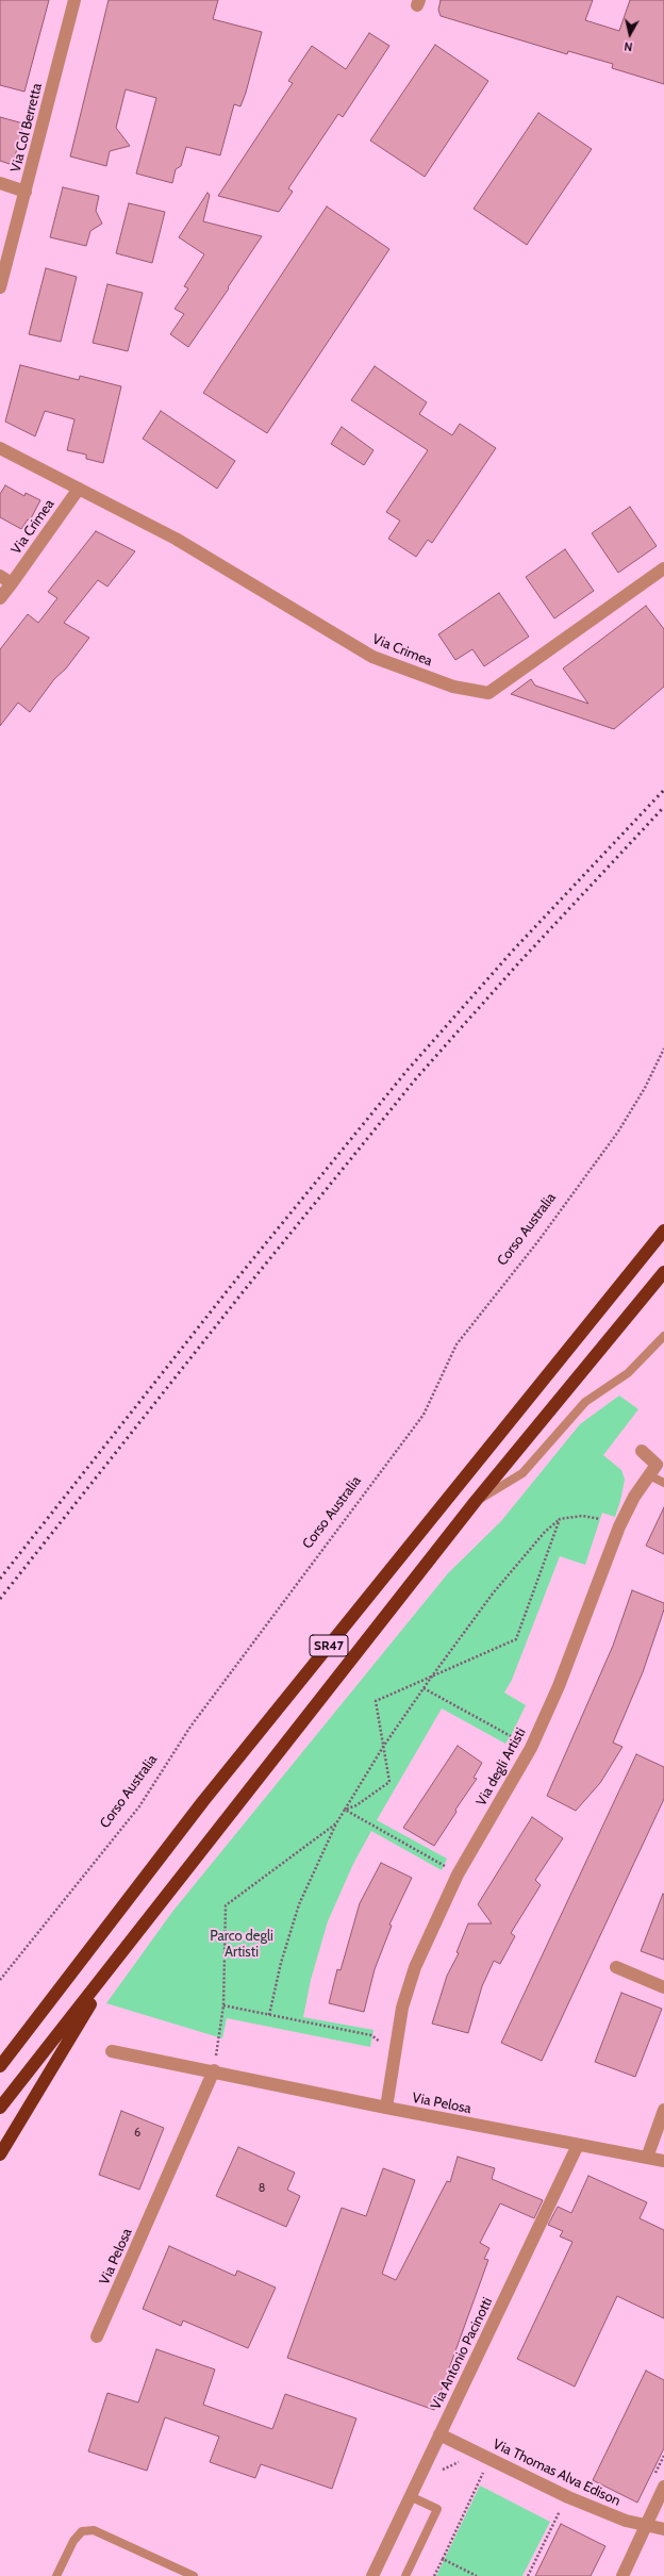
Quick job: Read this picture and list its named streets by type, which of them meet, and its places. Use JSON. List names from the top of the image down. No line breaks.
{"streets":{"highway":["SR47"],"street":["Via Col Berretta","Via Crimea","Via degli Artisti","Via Pelosa","Via Antonio Pacinotti","Via Thomas Alva Edison"],"path":["Corso Australia"]},"crossings":[["Via degli Artisti","Via Pelosa"],["Via Pelosa","Via Antonio Pacinotti"],["Via Antonio Pacinotti","Via Thomas Alva Edison"]],"parks":["Parco degli Artisti"],"house_numbers":["6","8"],"north":"bottom"}
